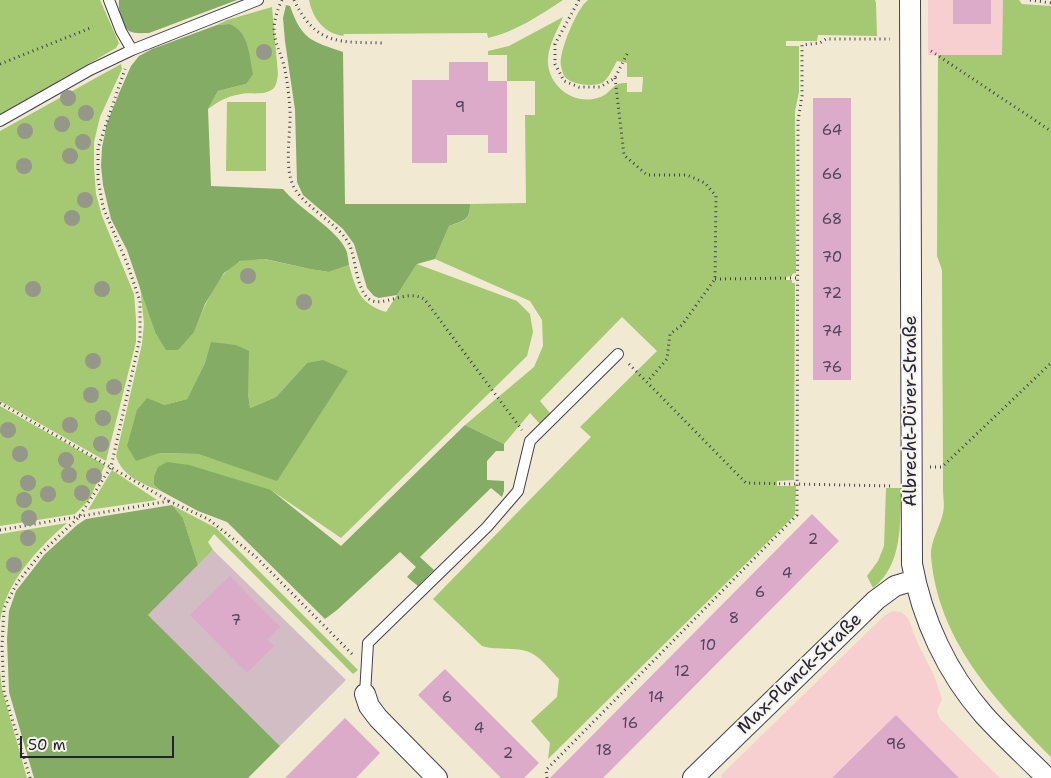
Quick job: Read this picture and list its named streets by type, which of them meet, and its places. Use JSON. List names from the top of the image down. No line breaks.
{"streets":{"street":["Albrecht-Dürer-Straße","Max-Planck-Straße"]},"crossings":[["Albrecht-Dürer-Straße","Max-Planck-Straße"]],"house_numbers":["9","64","66","68","70","72","74","76","2","4","6","8","7","10","12","6","14","16","4","96","18","2"],"scale_bar":"50 m"}
